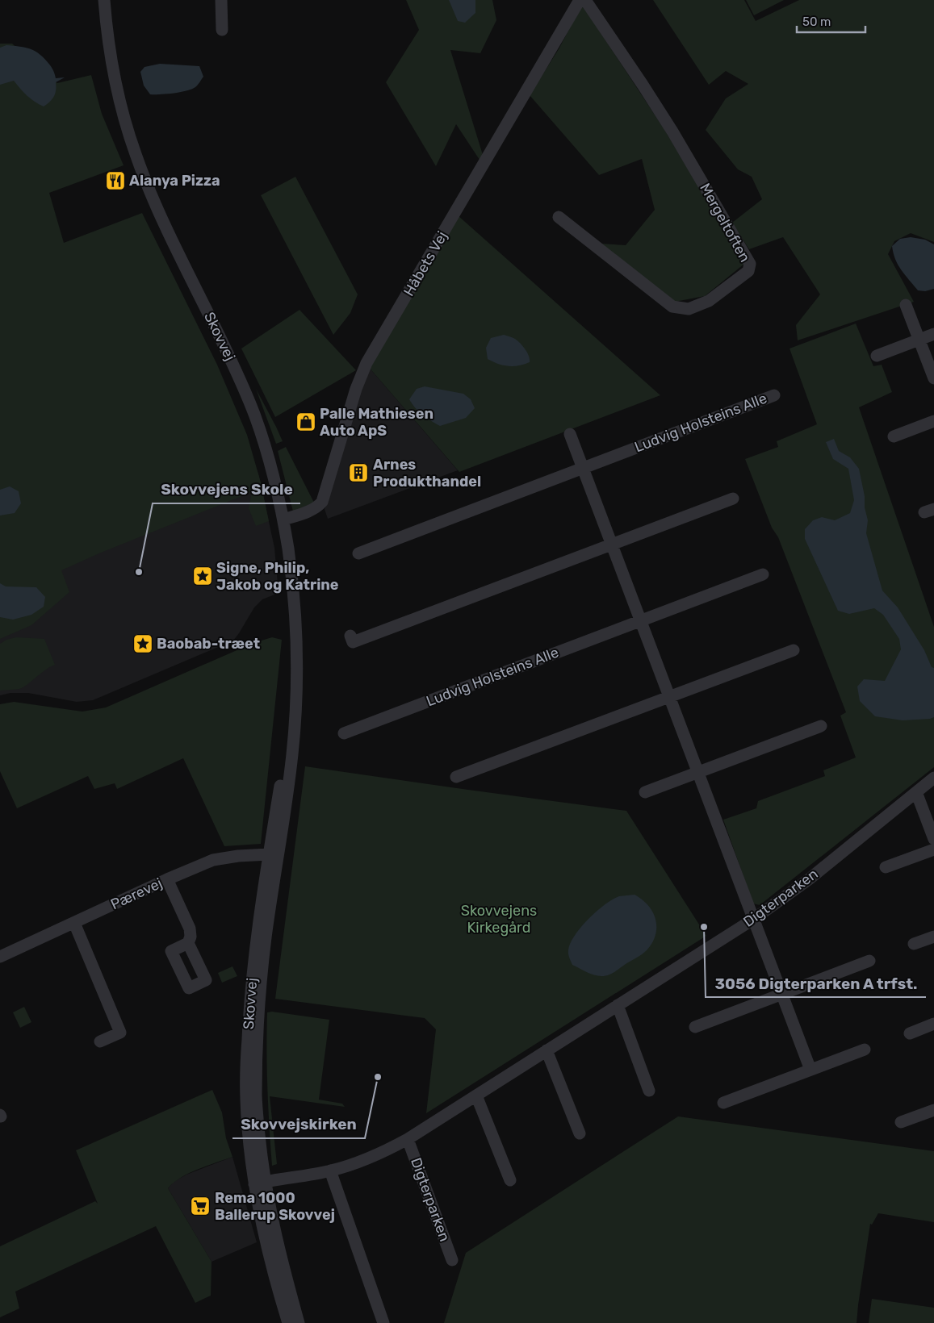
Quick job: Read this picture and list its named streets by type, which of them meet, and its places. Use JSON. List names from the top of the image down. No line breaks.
{"streets":{"street":["Mergeltoften","Håbets Vej","Skovvej","Ludvig Holsteins Alle","Pærevej","Digterparken"]},"crossings":[["Håbets Vej","Skovvej"],["Skovvej","Pærevej"],["Skovvej","Digterparken"]],"parks":["Skovvejens Kirkegård"],"places":{"restaurant":["Alanya Pizza"],"shop":["Palle Mathiesen Auto ApS"],"building":["Arnes Produkthandel"],"other":["Skovvejens Skole","3056 Digterparken A trfst.","Skovvejskirken"],"place":["Signe, Philip, Jakob og Katrine","Baobab-træet"],"supermarket":["Rema 1000 Ballerup Skovvej"]},"scale_bar":"50 m"}
